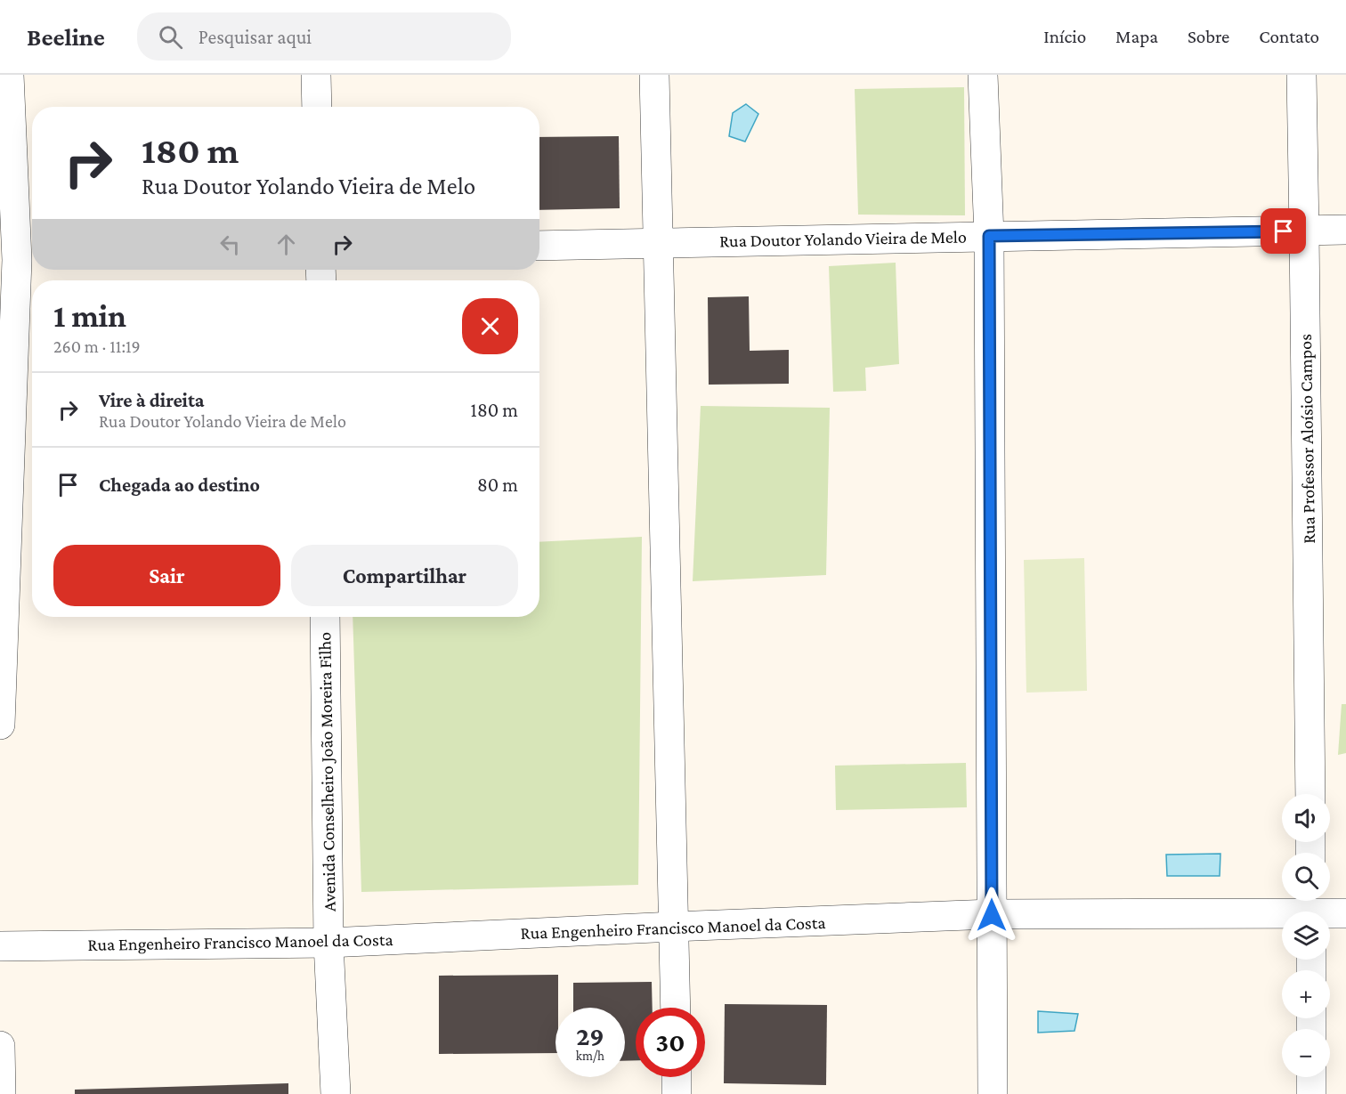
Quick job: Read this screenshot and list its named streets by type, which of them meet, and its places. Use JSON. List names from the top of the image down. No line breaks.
{"streets":{"street":["Rua Doutor Yolando Vieira de Melo","Rua Professor Aloísio Campos","Avenida Conselheiro João Moreira Filho","Rua Engenheiro Francisco Manoel da Costa"]},"crossings":[["Rua Doutor Yolando Vieira de Melo","Rua Professor Aloísio Campos"],["Avenida Conselheiro João Moreira Filho","Rua Engenheiro Francisco Manoel da Costa"]],"page":{"header":"Beeline","search":"Pesquisar aqui","nav":["Início","Mapa","Sobre","Contato"],"turn":["180 m","Rua Doutor Yolando Vieira de Melo"],"heading":["1 min","260 m · 11:19"],"list":[{"name":"Vire à direita","note":"Rua Doutor Yolando Vieira de Melo","value":"180 m"},{"name":"Chegada ao destino","value":"80 m"}],"buttons":["Sair","Compartilhar"],"map_buttons":["+","−"],"speed":"29 km/h","limit":"30"}}
